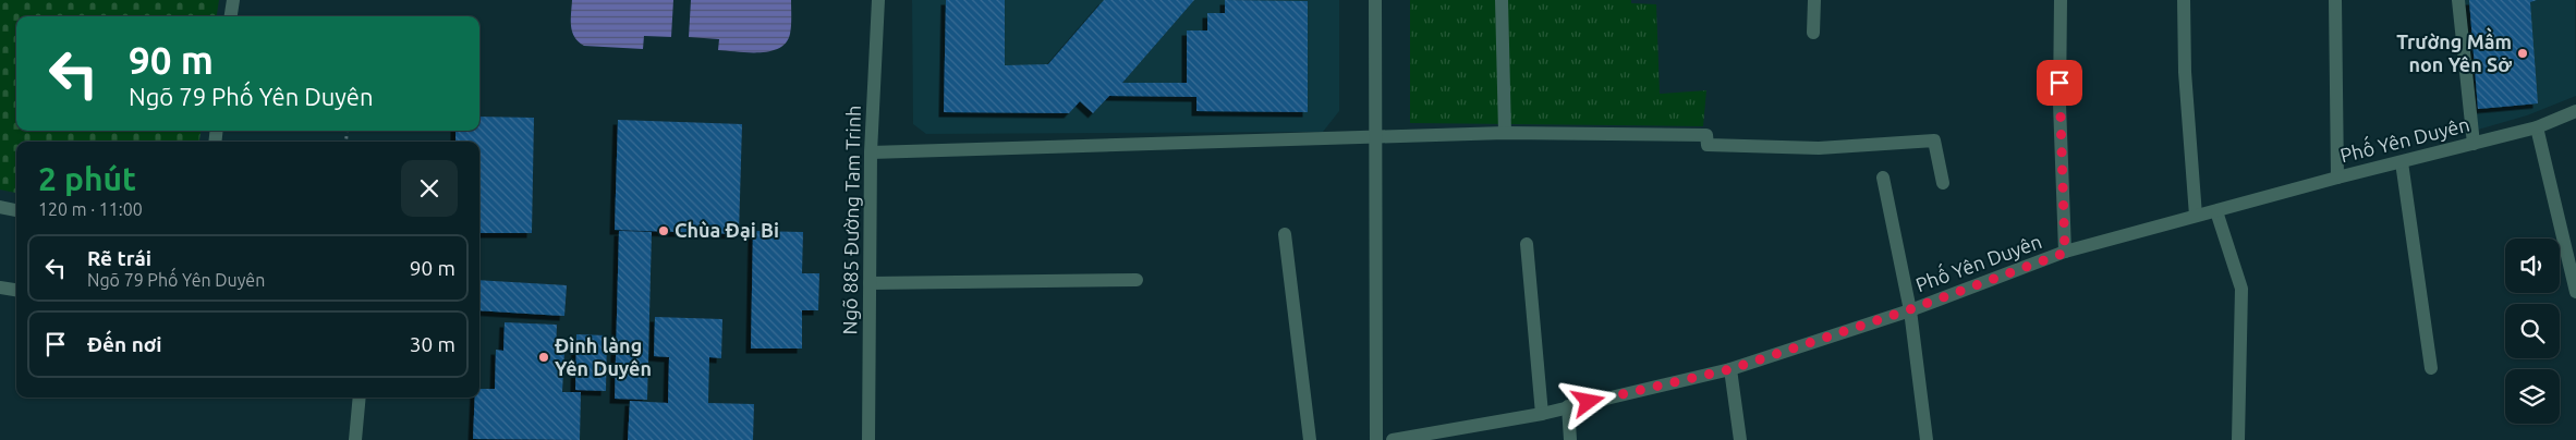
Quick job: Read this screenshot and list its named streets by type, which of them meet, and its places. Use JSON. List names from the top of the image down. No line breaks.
{"streets":{"street":["Phố Yên Duyên","Ngõ 885 Đường Tam Trinh"]},"places":["Trường Mầm non Yên Sở","Chùa Đại Bi","Đình làng Yên Duyên"],"page":{"turn":["90 m","Ngõ 79 Phố Yên Duyên"],"heading":["2 phút","120 m · 11:00"],"list":[{"name":"Rẽ trái","note":"Ngõ 79 Phố Yên Duyên","value":"90 m"},{"name":"Đến nơi","value":"30 m"}]}}
